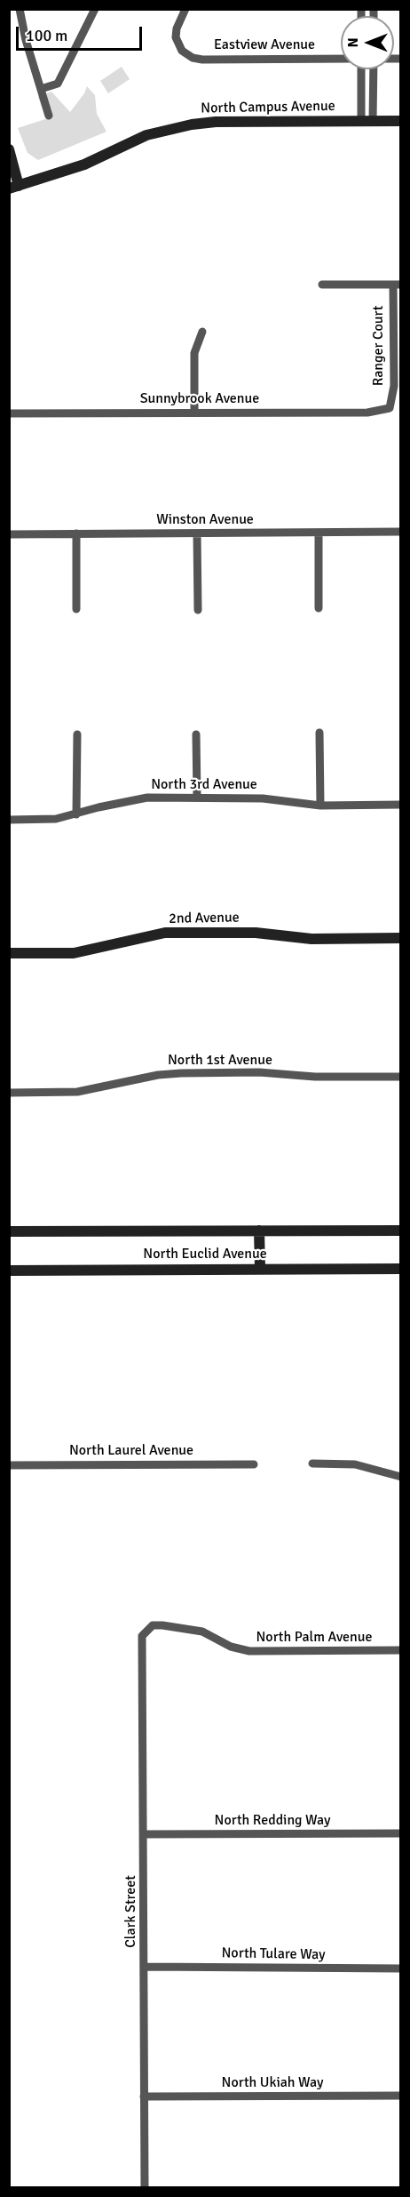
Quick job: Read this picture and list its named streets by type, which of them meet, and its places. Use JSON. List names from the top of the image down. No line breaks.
{"streets":{"main road":["North Campus Avenue","2nd Avenue","North Euclid Avenue"],"street":["Eastview Avenue","Ranger Court","Sunnybrook Avenue","Winston Avenue","North 3rd Avenue","North 1st Avenue","North Laurel Avenue","North Palm Avenue","North Redding Way","Clark Street","North Tulare Way","North Ukiah Way"]},"crossings":[["Ranger Court","Sunnybrook Avenue"],["North Palm Avenue","Clark Street"],["North Redding Way","Clark Street"],["Clark Street","North Tulare Way"],["Clark Street","North Ukiah Way"]],"scale_bar":"100 m","north":"left"}
